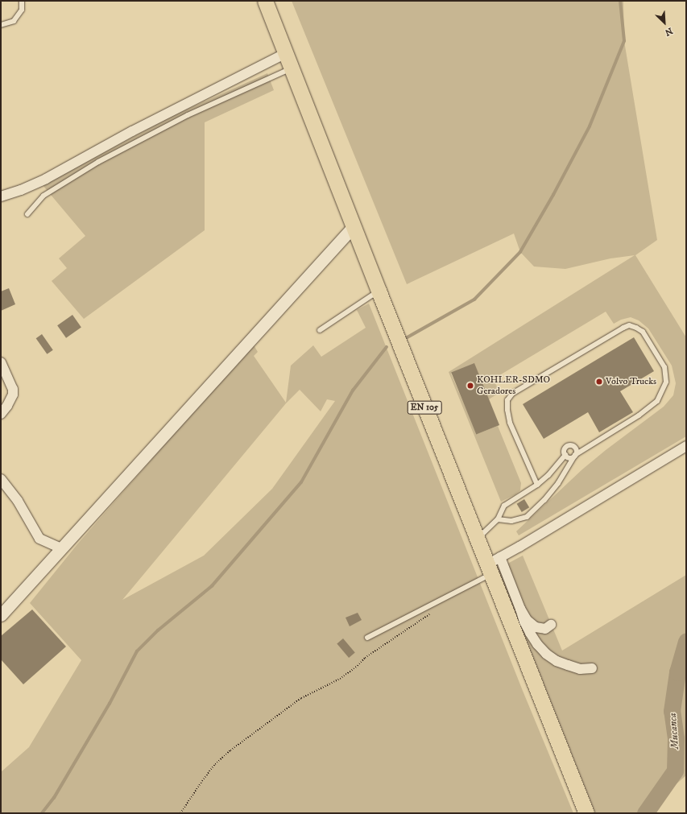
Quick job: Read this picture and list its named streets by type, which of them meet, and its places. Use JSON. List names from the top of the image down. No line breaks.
{"streets":{"main road":["EN 105"]},"water":["Mucanca"],"places":["Volvo Trucks","KOHLER-SDMO Geradores"],"north":"bottom right"}
